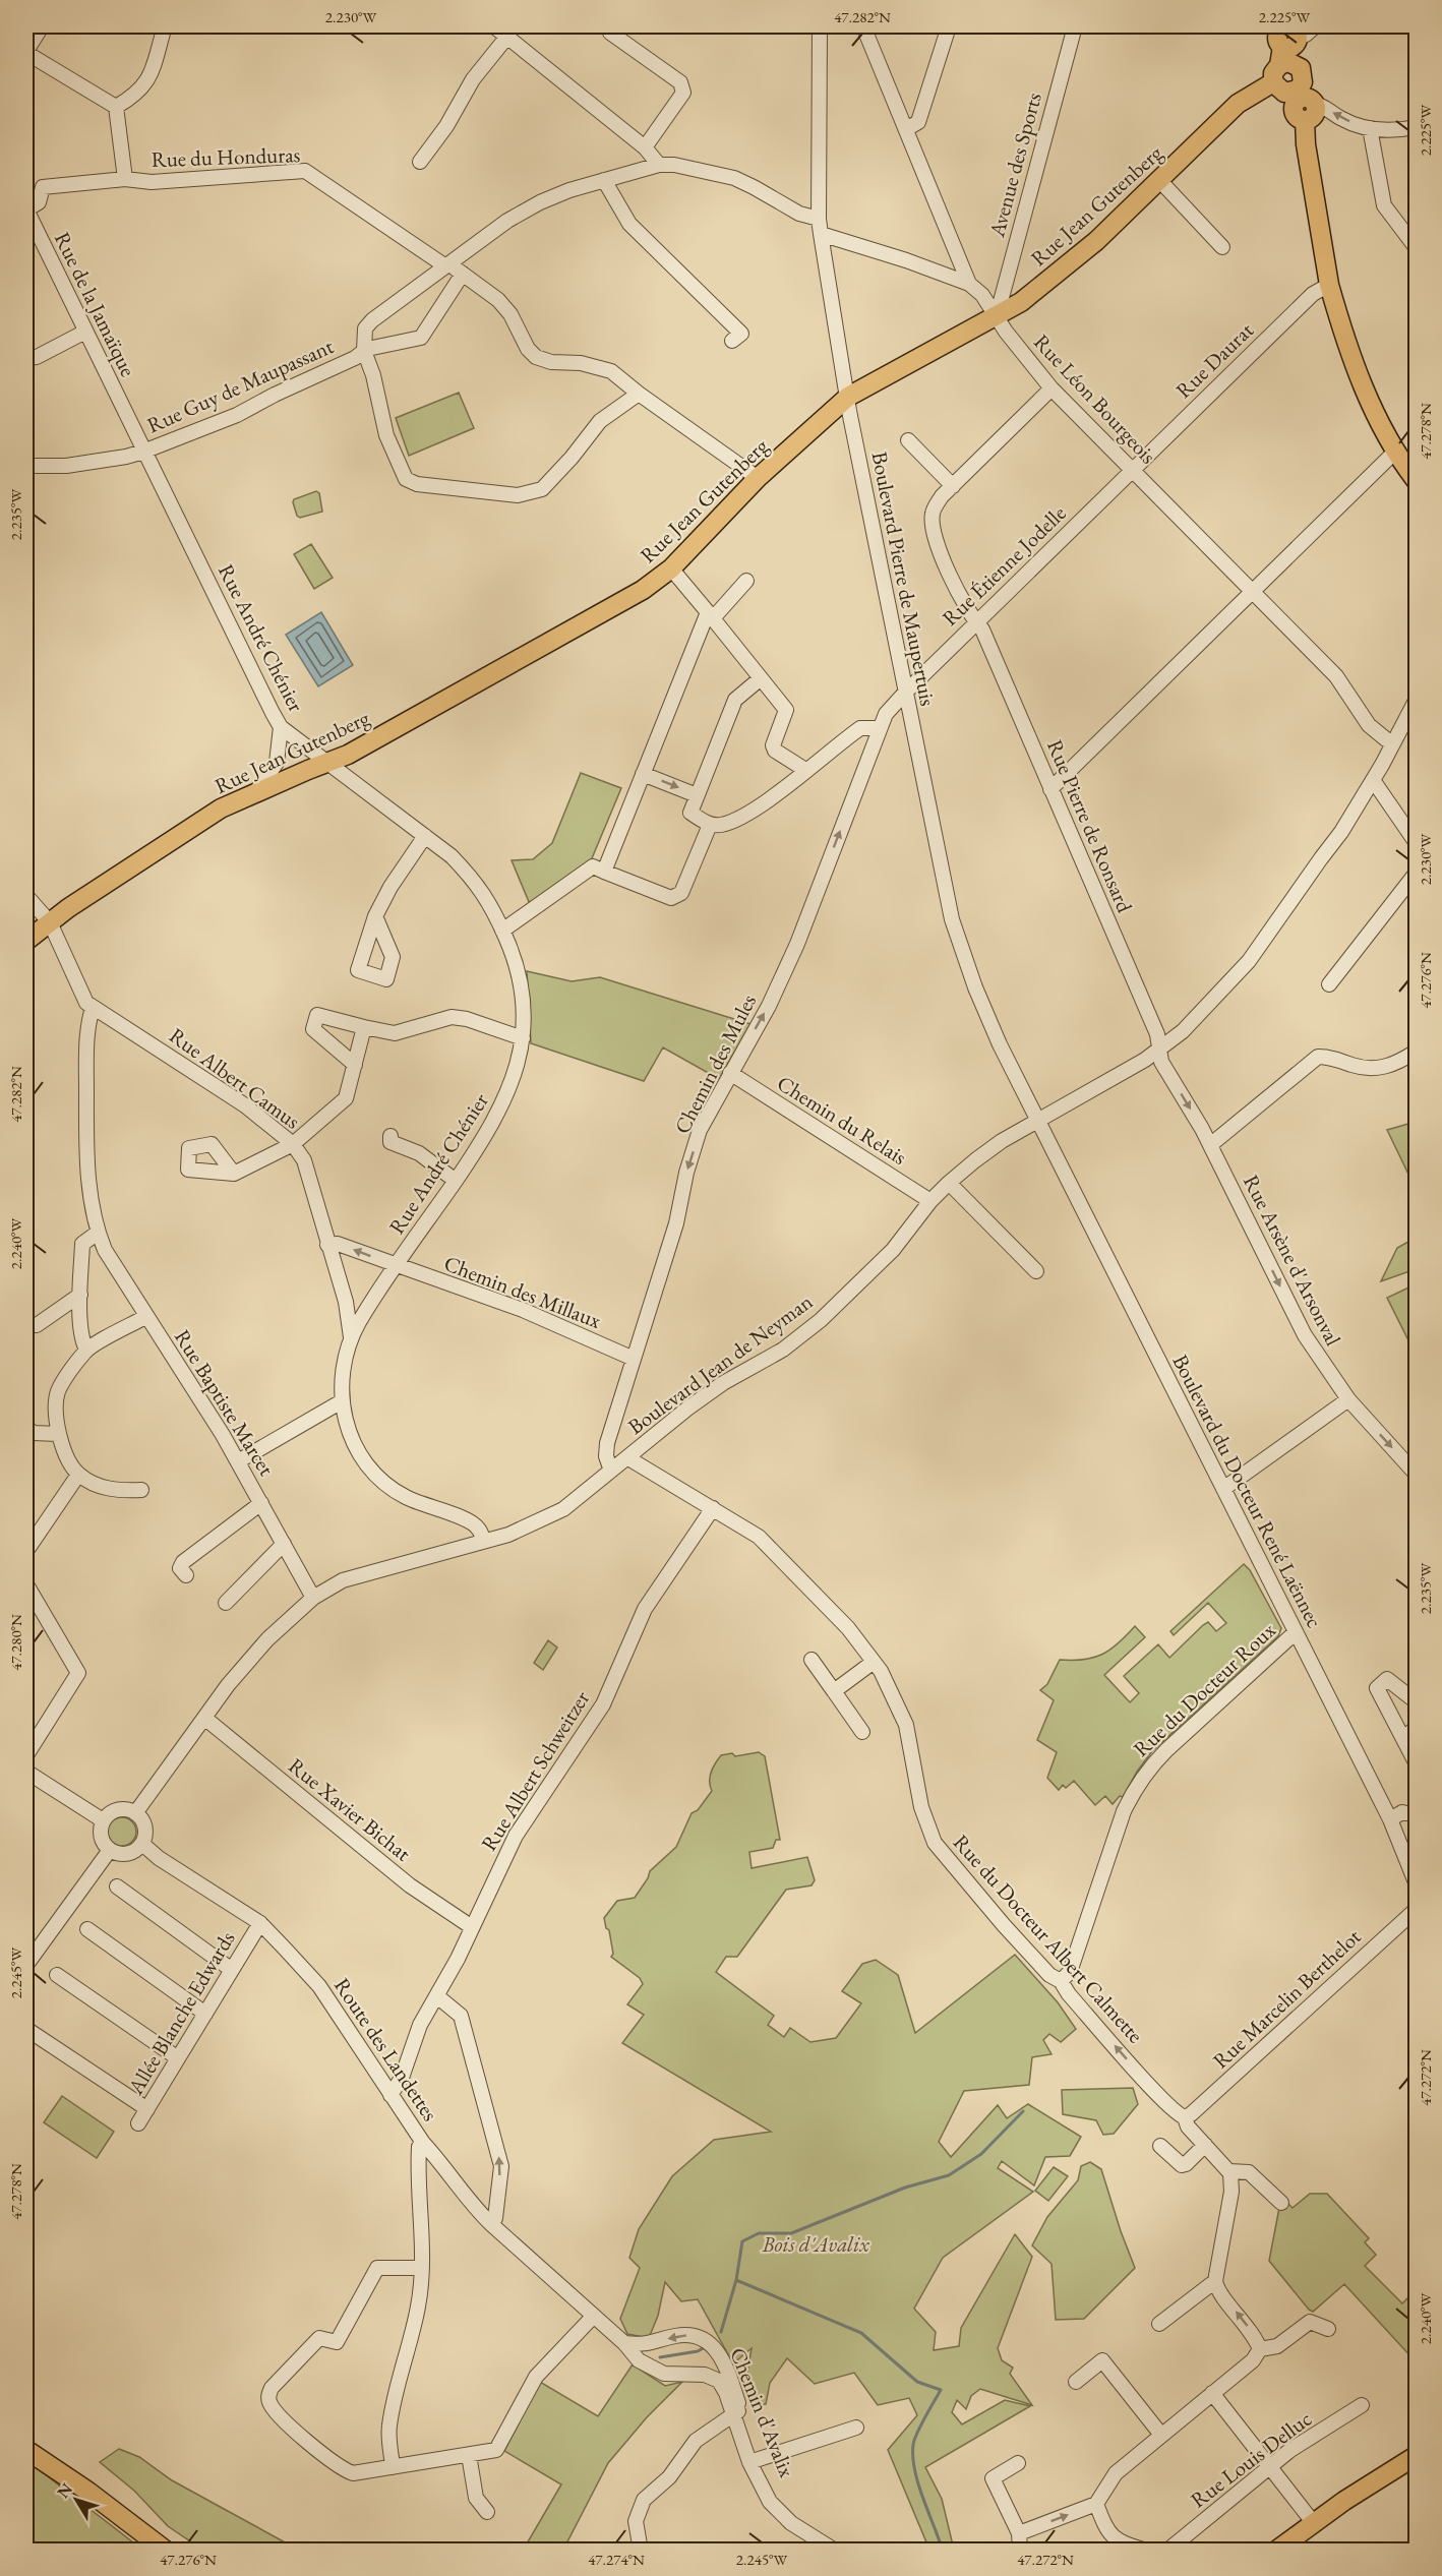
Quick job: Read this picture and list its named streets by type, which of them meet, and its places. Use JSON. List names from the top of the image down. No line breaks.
{"streets":{"main road":["Rue Jean Gutenberg"],"street":["Rue du Honduras","Avenue des Sports","Rue de la Jamaïque","Rue Daurat","Rue Guy de Maupassant","Rue Léon Bourgeois","Rue Étienne Jodelle","Boulevard Pierre de Maupertuis","Rue André Chénier","Rue Pierre de Ronsard","Chemin des Mules","Rue Albert Camus","Chemin du Relais","Rue Arsène d'Arsonval","Chemin des Millaux","Boulevard Jean de Neyman","Rue Baptiste Marcet","Boulevard du Docteur René Laënnec","Rue du Docteur Roux","Rue Albert Schweitzer","Rue Xavier Bichat","Rue du Docteur Albert Calmette","Rue Marcelin Berthelot","Allée Blanche Edwards","Route des Landettes","Chemin d'Avalix","Rue Louis Delluc"]},"crossings":[["Rue du Honduras","Rue Jean Gutenberg"],["Rue du Honduras","Rue de la Jamaïque"],["Rue du Honduras","Rue Guy de Maupassant"],["Avenue des Sports","Rue Jean Gutenberg"],["Avenue des Sports","Rue Léon Bourgeois"],["Rue Jean Gutenberg","Rue Léon Bourgeois"],["Rue Jean Gutenberg","Boulevard Pierre de Maupertuis"],["Rue Jean Gutenberg","Rue André Chénier"],["Rue de la Jamaïque","Rue Guy de Maupassant"],["Rue de la Jamaïque","Rue André Chénier"],["Rue Daurat","Rue Léon Bourgeois"],["Rue Daurat","Rue Étienne Jodelle"],["Rue Guy de Maupassant","Rue André Chénier"],["Rue Léon Bourgeois","Rue Étienne Jodelle"],["Rue Léon Bourgeois","Rue Pierre de Ronsard"],["Rue Léon Bourgeois","Boulevard Jean de Neyman"],["Rue Étienne Jodelle","Boulevard Pierre de Maupertuis"],["Rue Étienne Jodelle","Rue Pierre de Ronsard"],["Rue Étienne Jodelle","Chemin des Mules"],["Boulevard Pierre de Maupertuis","Chemin des Mules"],["Boulevard Pierre de Maupertuis","Boulevard Jean de Neyman"],["Boulevard Pierre de Maupertuis","Boulevard du Docteur René Laënnec"],["Rue André Chénier","Rue Albert Camus"],["Rue André Chénier","Chemin des Millaux"],["Rue Pierre de Ronsard","Rue Arsène d'Arsonval"],["Rue Pierre de Ronsard","Boulevard Jean de Neyman"],["Chemin des Mules","Chemin du Relais"],["Chemin des Mules","Chemin des Millaux"],["Chemin des Mules","Boulevard Jean de Neyman"],["Rue Albert Camus","Chemin des Millaux"],["Rue Albert Camus","Boulevard Jean de Neyman"],["Rue Albert Camus","Rue Baptiste Marcet"],["Chemin du Relais","Boulevard Jean de Neyman"],["Rue Arsène d'Arsonval","Boulevard Jean de Neyman"],["Boulevard Jean de Neyman","Rue Baptiste Marcet"],["Boulevard Jean de Neyman","Boulevard du Docteur René Laënnec"],["Boulevard Jean de Neyman","Rue Xavier Bichat"],["Boulevard Jean de Neyman","Rue du Docteur Albert Calmette"],["Boulevard Jean de Neyman","Route des Landettes"],["Boulevard du Docteur René Laënnec","Rue du Docteur Roux"],["Rue du Docteur Roux","Rue du Docteur Albert Calmette"],["Rue Albert Schweitzer","Rue Xavier Bichat"],["Rue Albert Schweitzer","Rue du Docteur Albert Calmette"],["Rue Albert Schweitzer","Route des Landettes"],["Rue du Docteur Albert Calmette","Rue Marcelin Berthelot"],["Allée Blanche Edwards","Route des Landettes"],["Route des Landettes","Chemin d'Avalix"]],"one_way":["Rue Arsène d'Arsonval"],"parks":["Bois d'Avalix"],"north":"top left","coordinates":["2.230°W","47.282°N","2.225°W","47.278°N","2.235°W","47.276°N","2.240°W","47.280°N","2.245°W","47.272°N","47.274°N"]}
